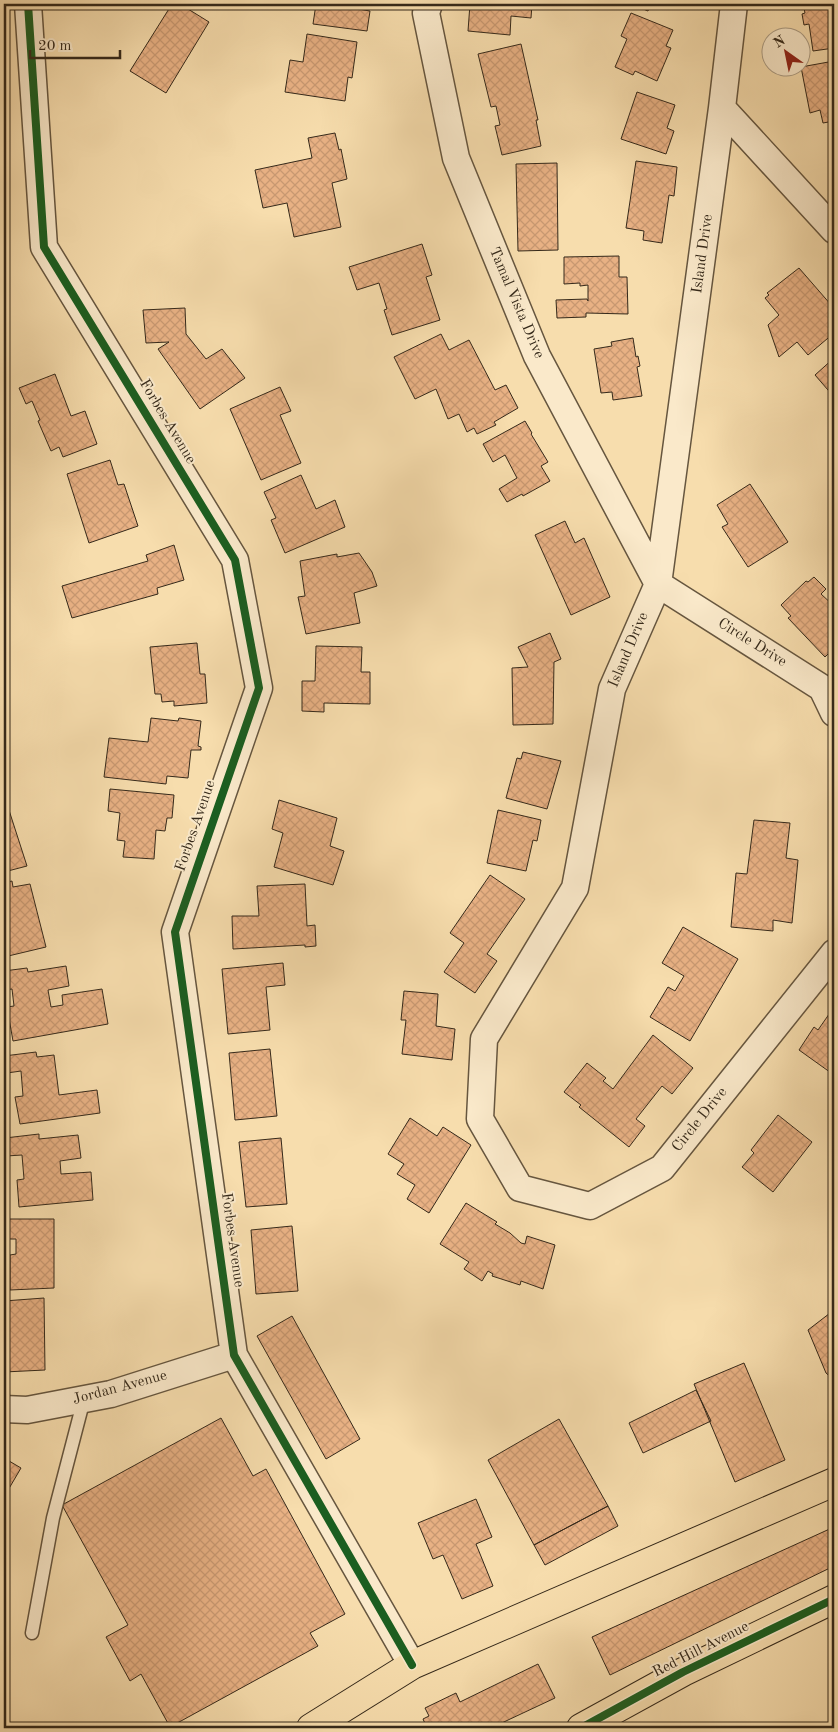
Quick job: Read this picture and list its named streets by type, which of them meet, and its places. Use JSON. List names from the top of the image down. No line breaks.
{"streets":{"main road":["Red Hill Avenue"],"street":["Island Drive","Tamal Vista Drive","Forbes Avenue","Circle Drive","Jordan Avenue"]},"crossings":[["Island Drive","Tamal Vista Drive"],["Island Drive","Circle Drive"],["Tamal Vista Drive","Circle Drive"],["Forbes Avenue","Jordan Avenue"]],"scale_bar":"20 m","north":"top left"}
